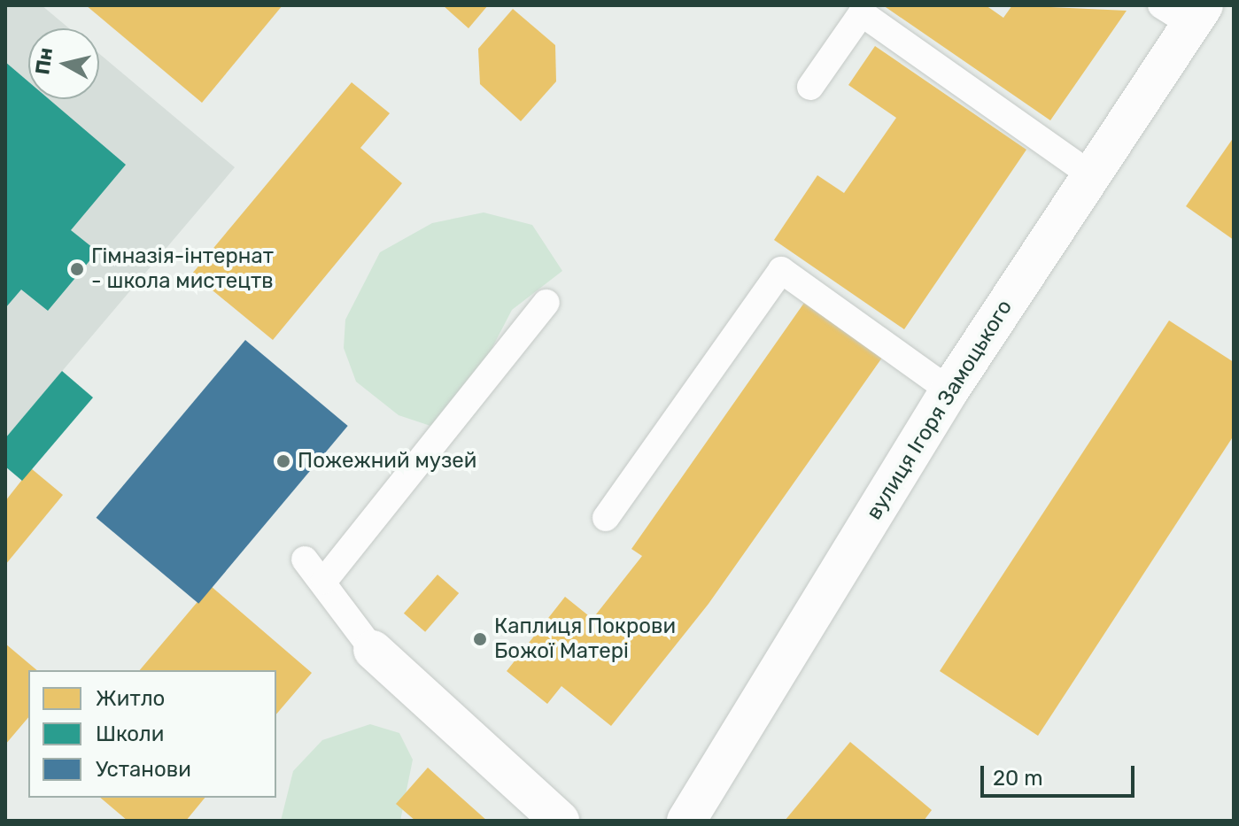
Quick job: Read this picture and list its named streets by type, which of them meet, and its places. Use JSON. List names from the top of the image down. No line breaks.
{"streets":{"street":["вулиця Ігоря Замоцького"]},"places":["Гімназія-інтернат - школа мистецтв","Пожежний музей","Каплиця Покрови Божої Матері"],"legend":["Житло","Школи","Установи"],"scale_bar":"20 m","north":"left"}
